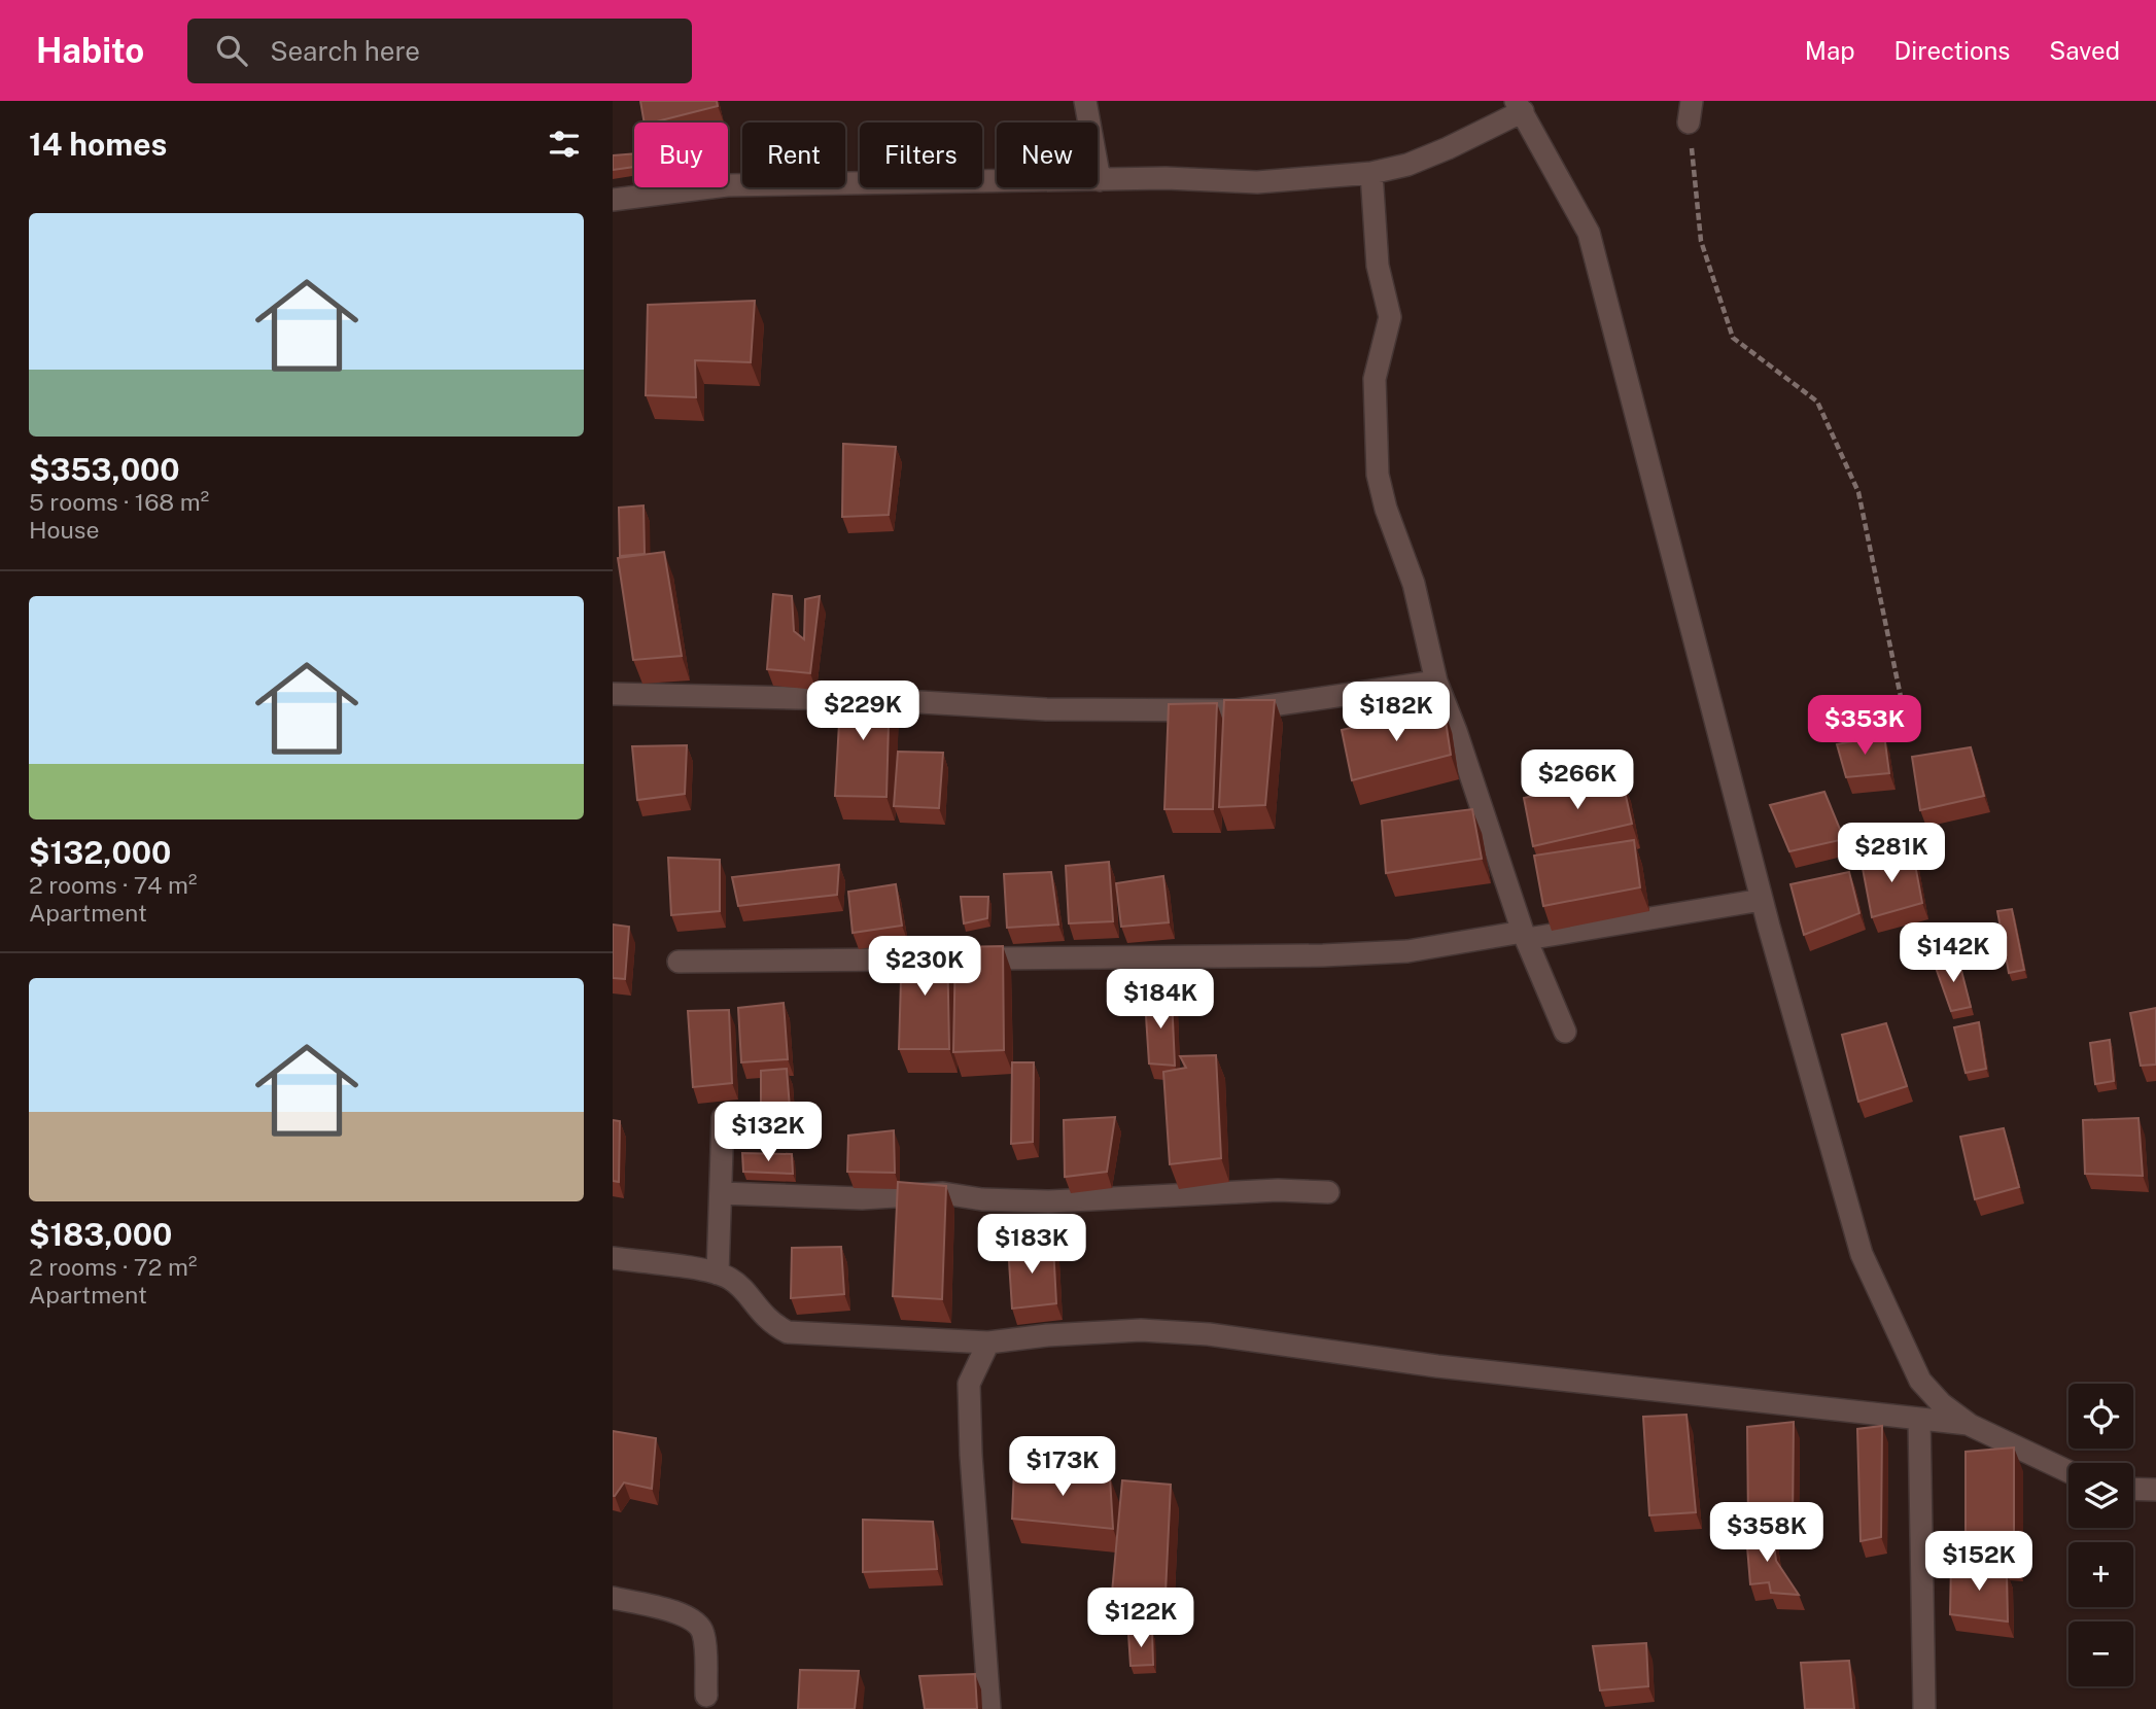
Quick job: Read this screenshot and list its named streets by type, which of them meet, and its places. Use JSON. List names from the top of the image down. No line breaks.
{"page":{"header":"Habito","search":"Search here","nav":["Map","Directions","Saved"],"heading":"14 homes","chip":["Buy","Rent","Filters","New"],"list":[{"name":"$353,000","note":"5 rooms · 168 m² · House"},{"name":"$132,000","note":"2 rooms · 74 m² · Apartment"},{"name":"$183,000","note":"2 rooms · 72 m² · Apartment"}],"price":["$229K","$182K","$353K","$266K","$281K","$142K","$230K","$184K","$132K","$183K","$173K","$358K","$152K","$122K"],"map_buttons":["+","−"]}}
